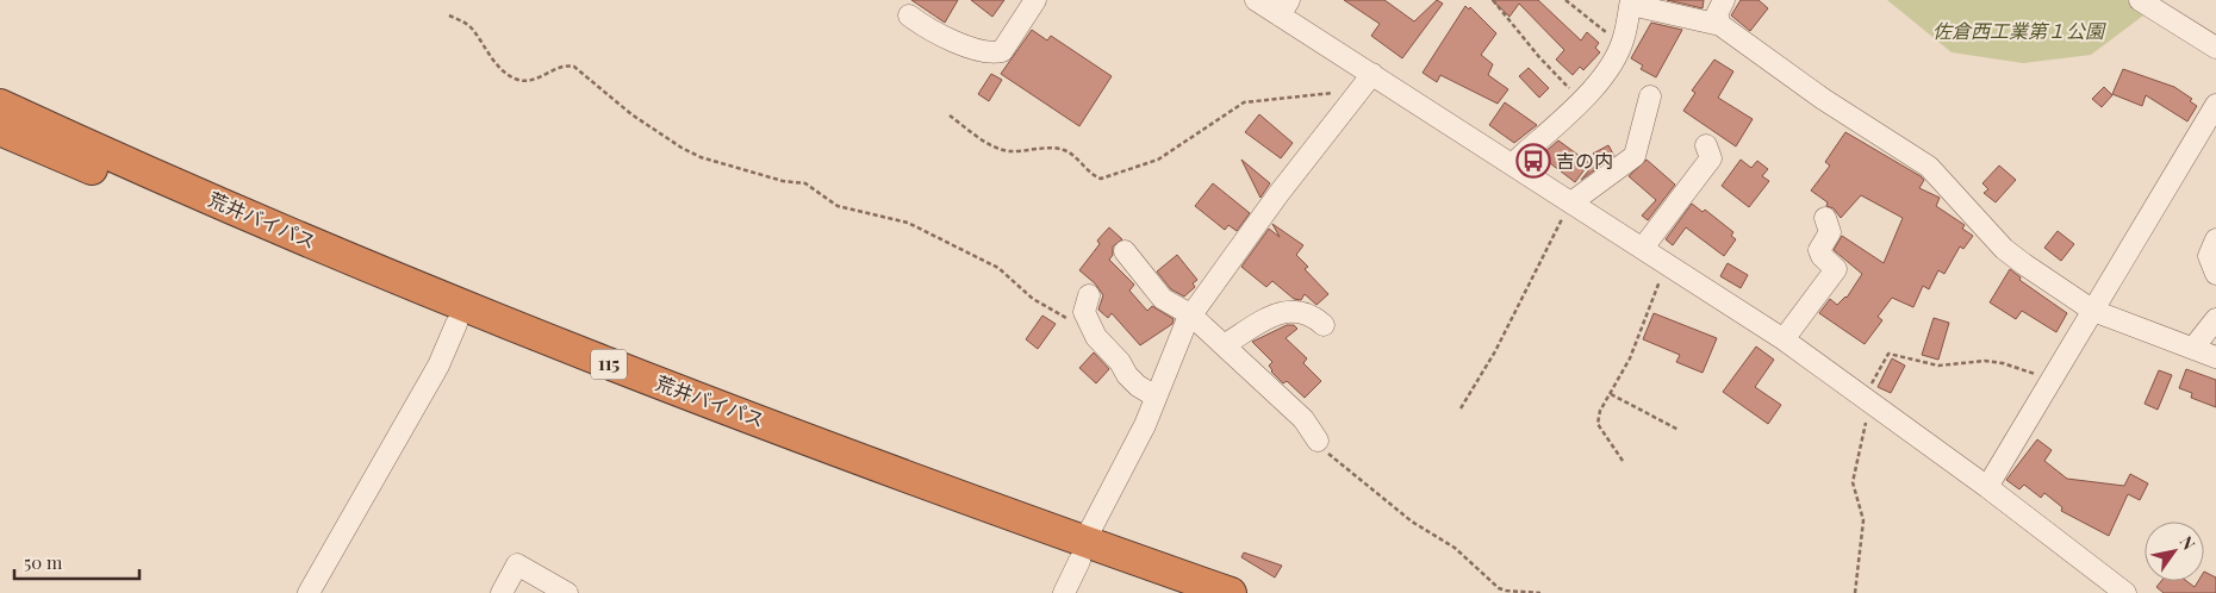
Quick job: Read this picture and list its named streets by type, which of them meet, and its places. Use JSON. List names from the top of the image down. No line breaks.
{"streets":{"highway":["荒井バイパス","115"]},"parks":["佐倉西工業第１公園"],"places":{"bus stop":["吉の内"]},"scale_bar":"50 m","north":"top right"}
